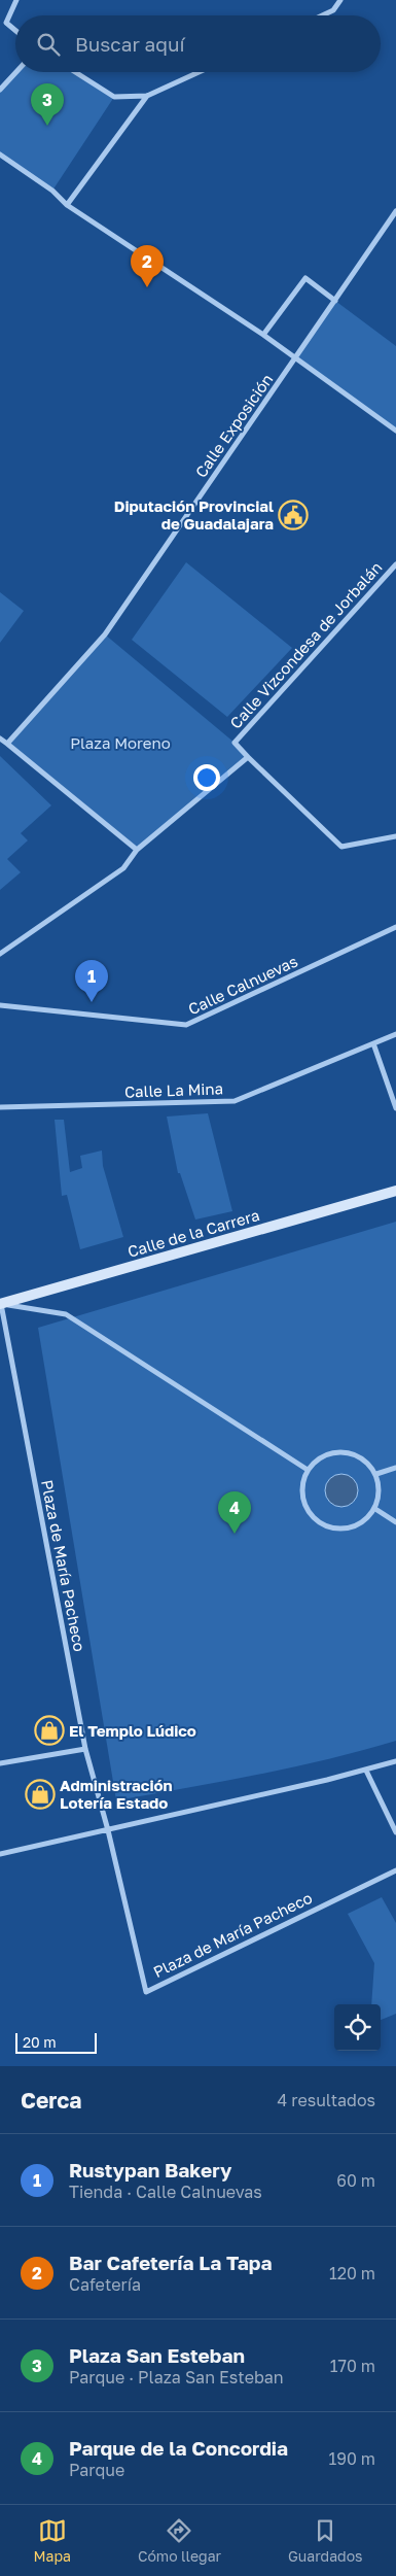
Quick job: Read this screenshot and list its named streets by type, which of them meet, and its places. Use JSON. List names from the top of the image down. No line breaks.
{"streets":{"street":["Calle Exposición","Calle Vizcondesa de Jorbalán","Calle Calnuevas","Calle La Mina","Calle de la Carrera","Plaza de María Pacheco"]},"crossings":[["Calle de la Carrera","Plaza de María Pacheco"]],"parks":["Plaza Moreno"],"places":{"public building":["Diputación Provincial de Guadalajara"],"shop":["El Templo Lúdico","Administración Lotería Estado"]},"scale_bar":"20 m","page":{"search":"Buscar aquí","pins":["3","2","1","4"],"scale":"20 m","heading":["Cerca","4 resultados"],"list":[{"mark":"1","name":"Rustypan Bakery","note":"Tienda · Calle Calnuevas","value":"60 m"},{"mark":"2","name":"Bar Cafetería La Tapa","note":"Cafetería","value":"120 m"},{"mark":"3","name":"Plaza San Esteban","note":"Parque · Plaza San Esteban","value":"170 m"},{"mark":"4","name":"Parque de la Concordia","note":"Parque","value":"190 m"}],"nav":["Mapa","Cómo llegar","Guardados"]}}
